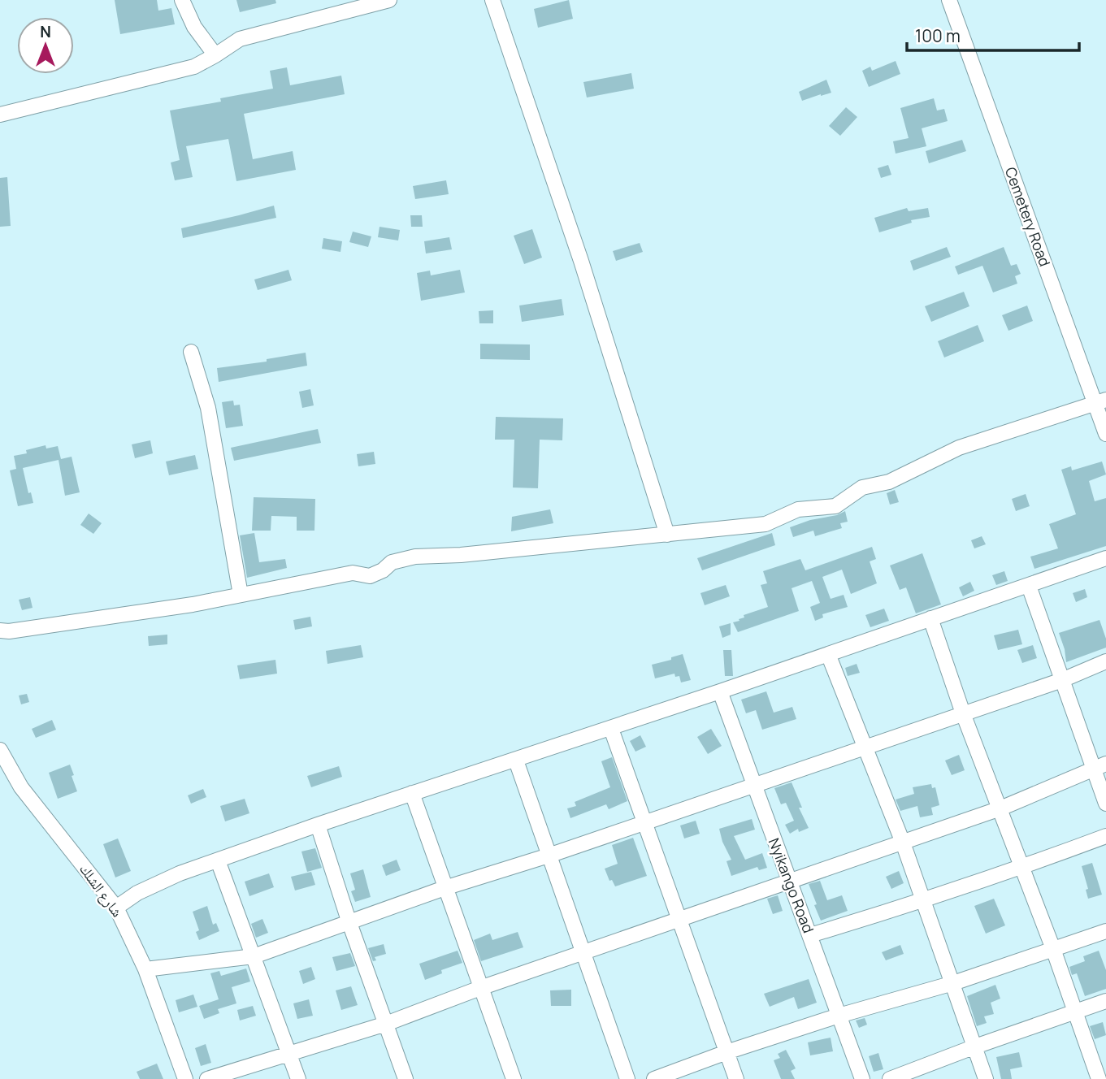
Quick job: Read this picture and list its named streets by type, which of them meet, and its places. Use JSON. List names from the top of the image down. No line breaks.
{"streets":{"street":["Cemetery Road","Nyikango Road","شارع الشلك"]},"scale_bar":"100 m","north":"top"}
